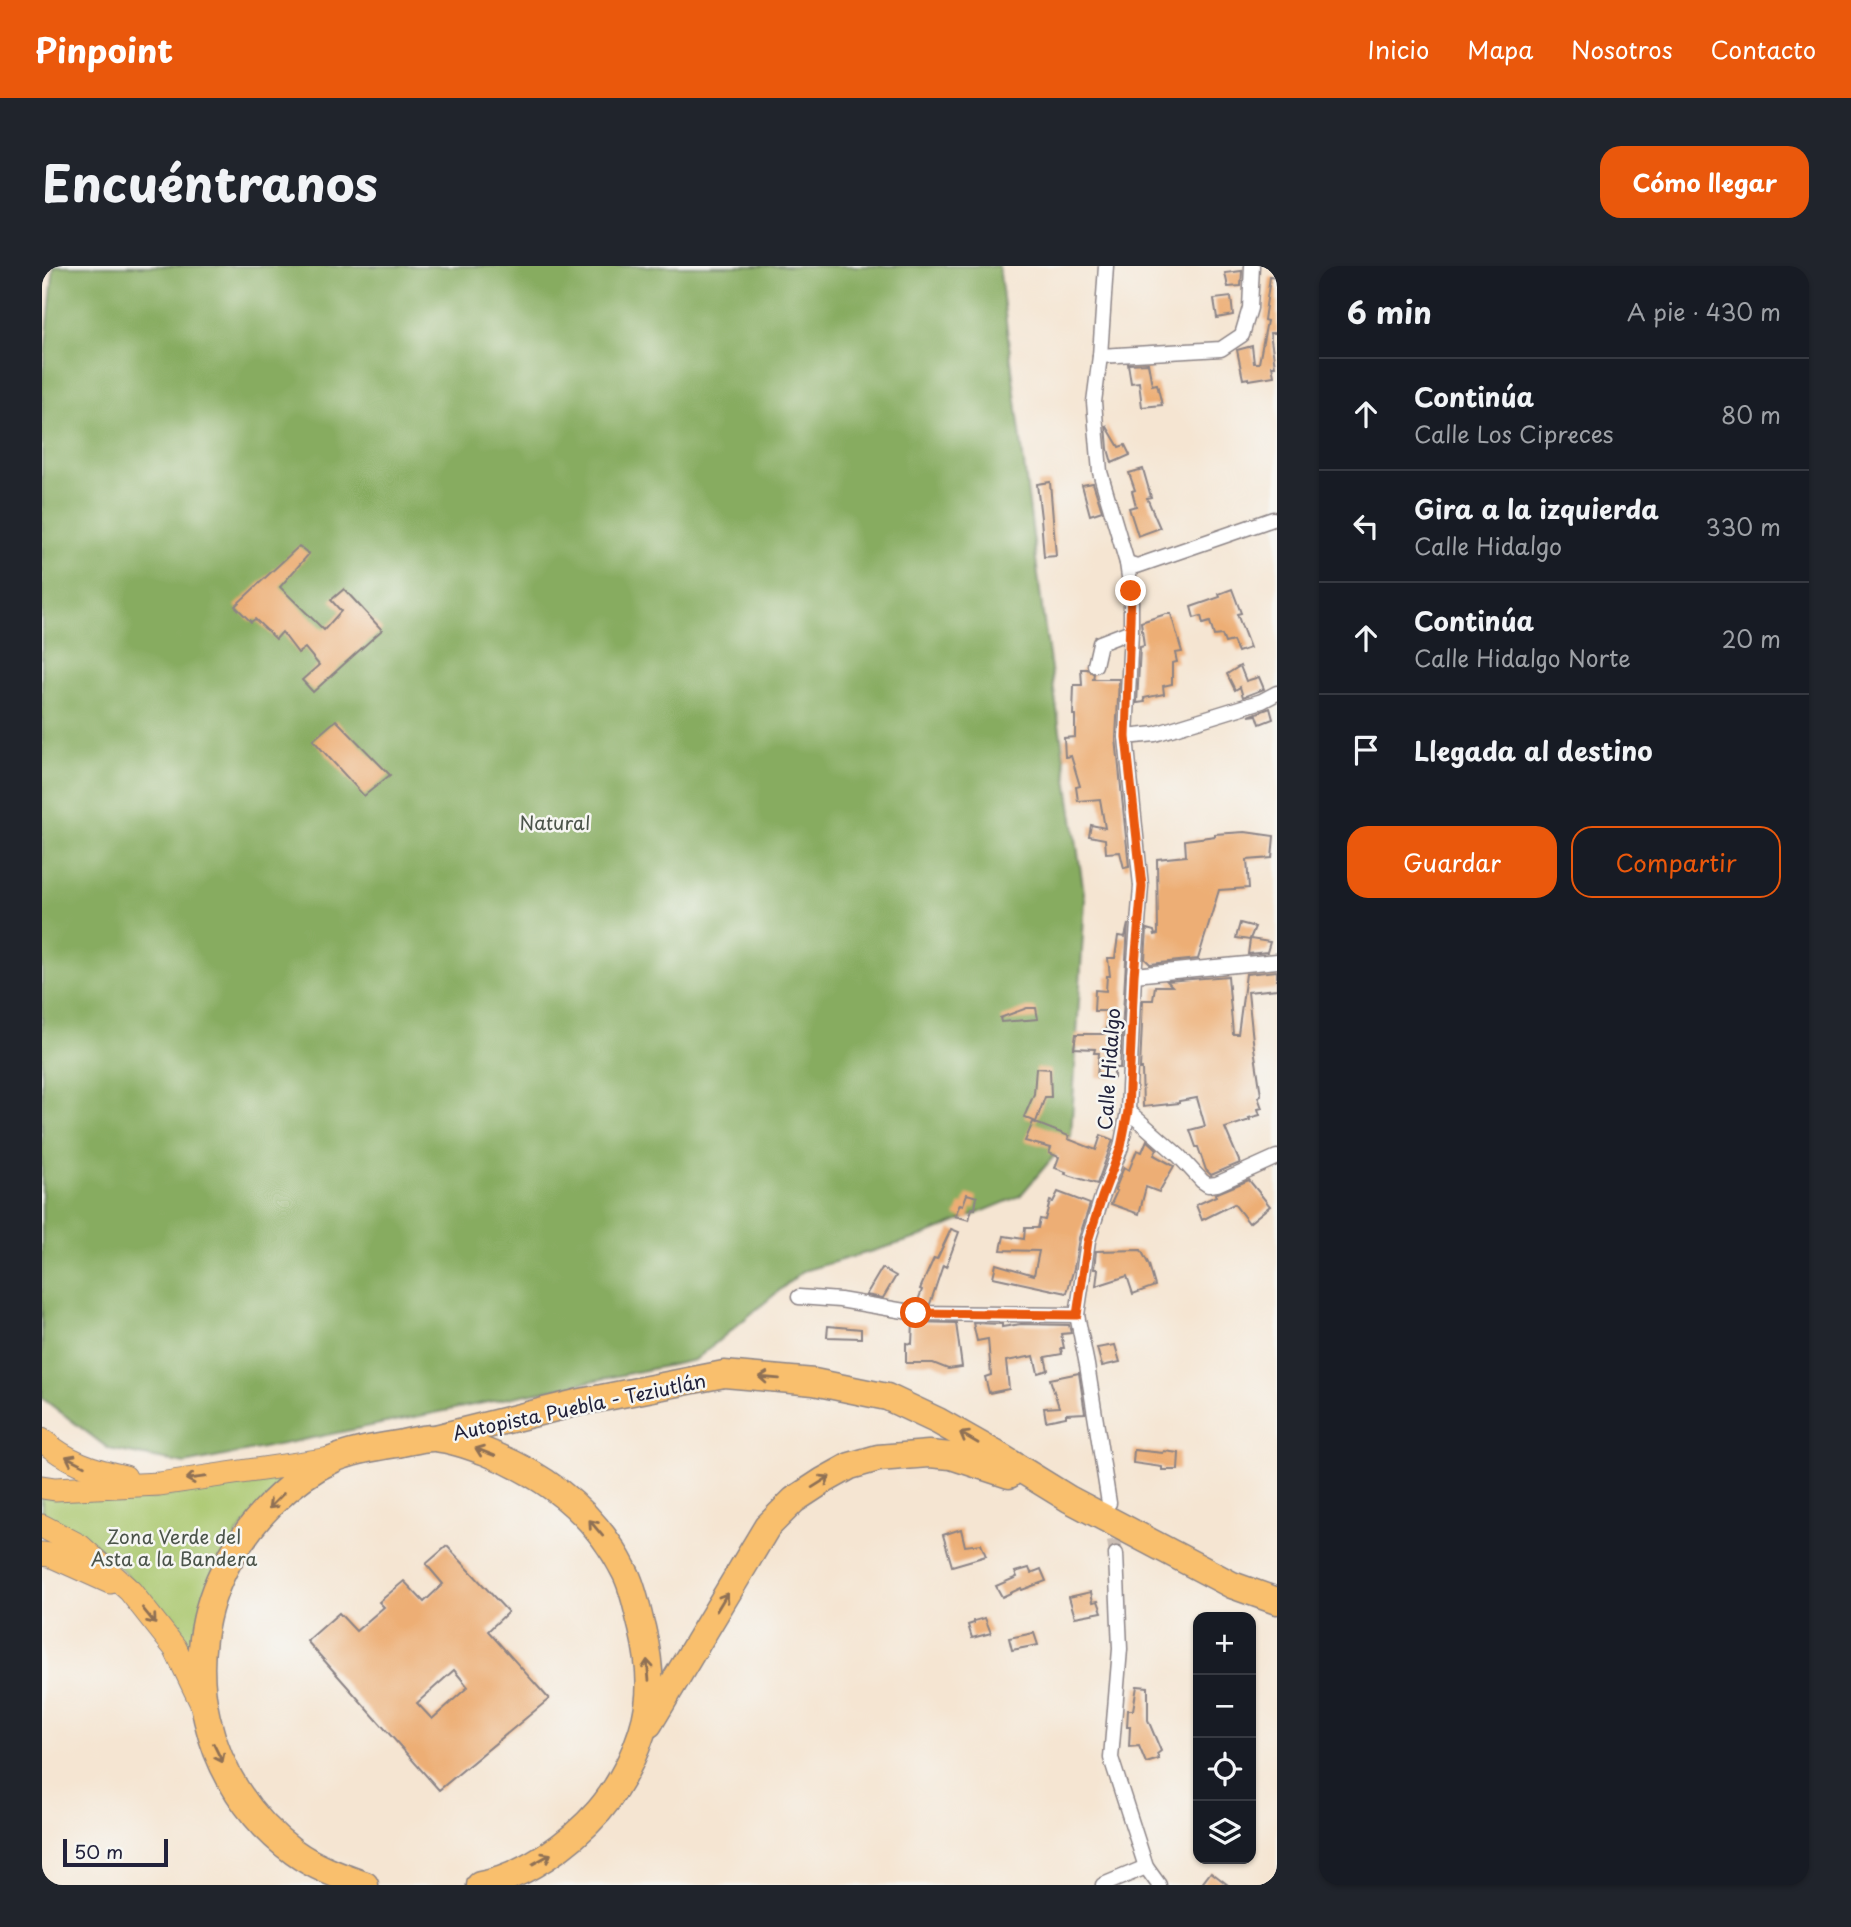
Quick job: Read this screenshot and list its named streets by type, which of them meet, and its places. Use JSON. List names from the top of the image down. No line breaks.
{"streets":{"highway":["Autopista Puebla - Teziutlán"],"street":["Calle Hidalgo"]},"parks":["Natural","Zona Verde del Asta a la Bandera"],"scale_bar":"50 m","page":{"header":"Pinpoint","nav":["Inicio","Mapa","Nosotros","Contacto"],"title":"Encuéntranos","buttons":["Cómo llegar",["Guardar","Compartir"]],"heading":["6 min","A pie · 430 m"],"list":[["Continúa","Calle Los Cipreces","80 m"],["Gira a la izquierda","Calle Hidalgo","330 m"],["Continúa","Calle Hidalgo Norte","20 m"],"Llegada al destino"],"map_buttons":["+","−"],"scale":"50 m"}}
